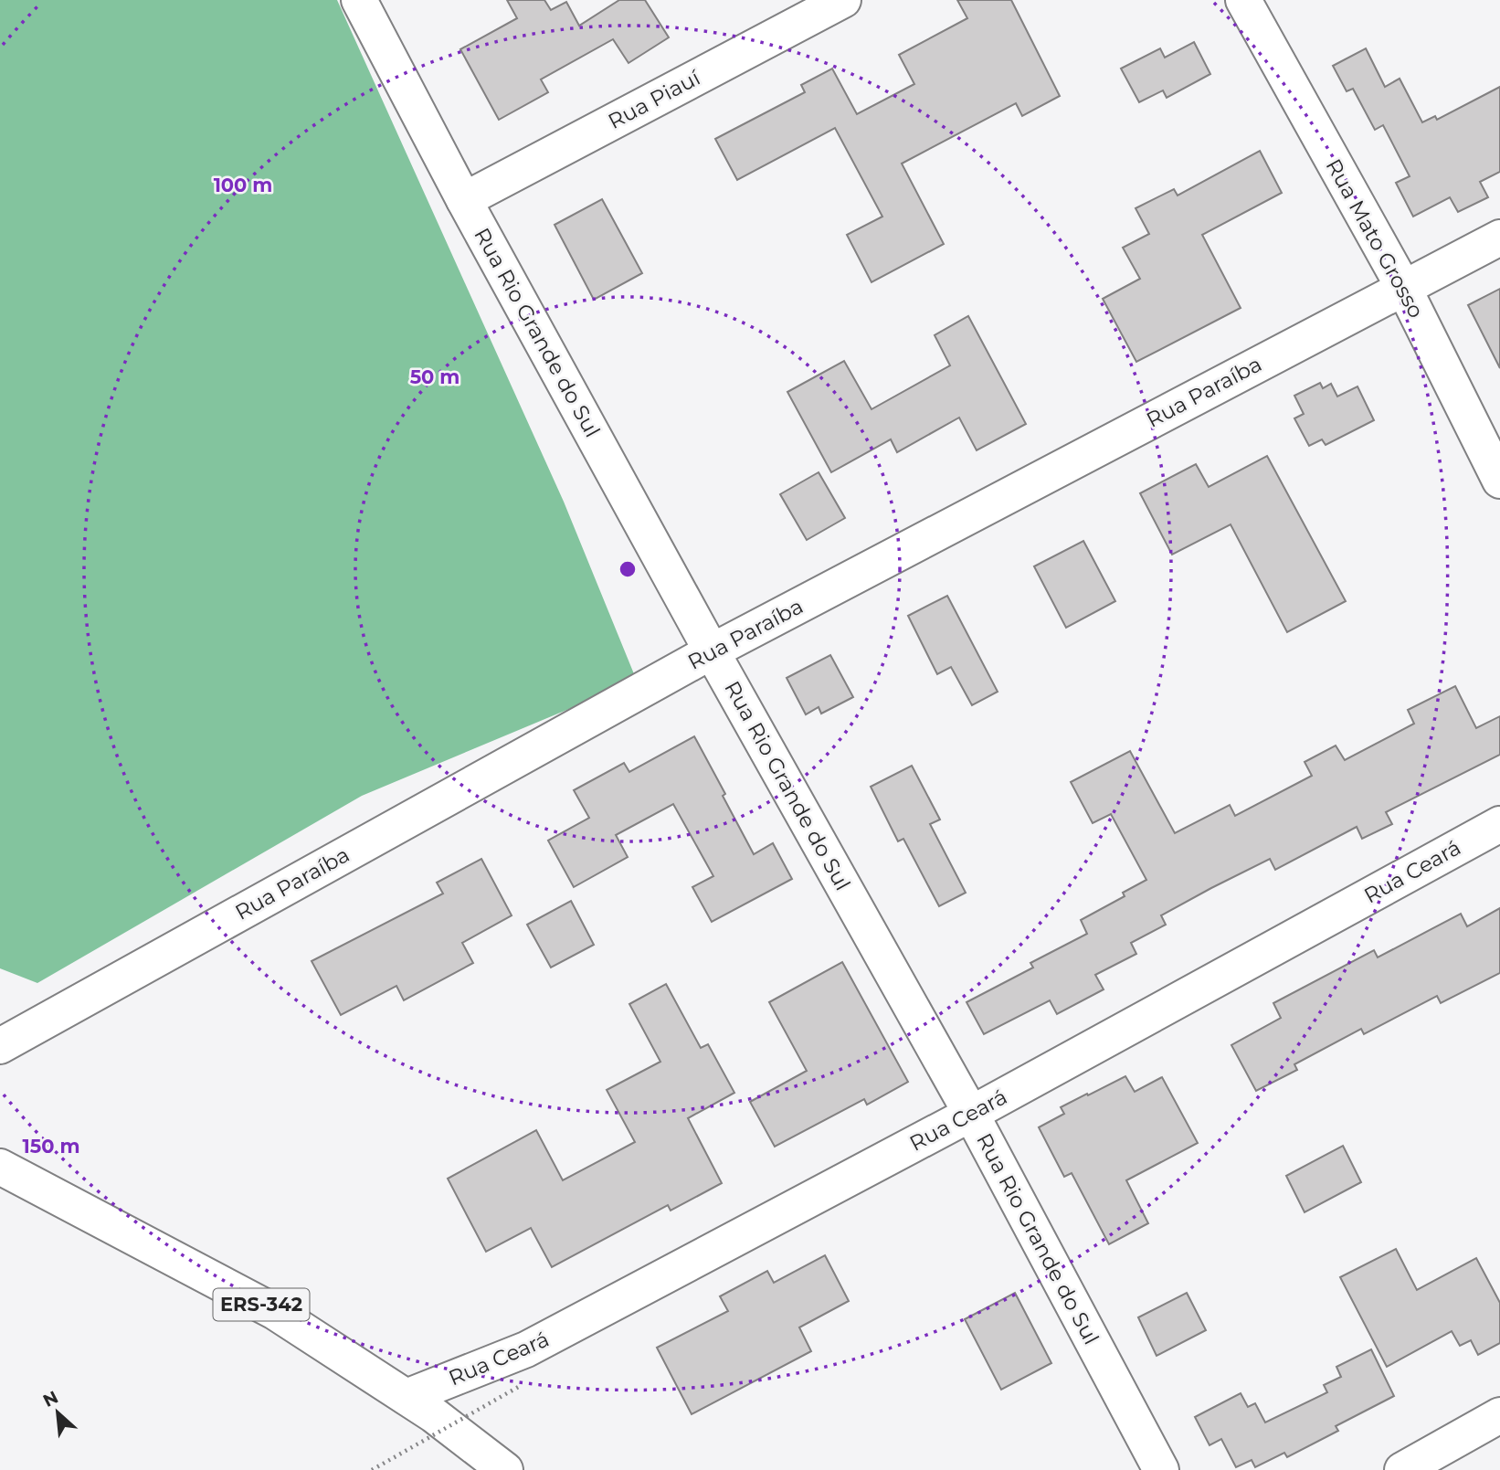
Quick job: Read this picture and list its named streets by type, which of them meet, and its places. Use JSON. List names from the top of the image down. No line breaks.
{"streets":{"street":["Rua Piauí","Rua Mato Grosso","Rua Rio Grande do Sul","Rua Paraíba","Rua Ceará","ERS-342"]},"crossings":[["Rua Piauí","Rua Rio Grande do Sul"],["Rua Mato Grosso","Rua Paraíba"],["Rua Rio Grande do Sul","Rua Paraíba"],["Rua Rio Grande do Sul","Rua Ceará"],["Rua Ceará","ERS-342"]],"north":"top left","rings":["100 m","50 m","150 m"]}
